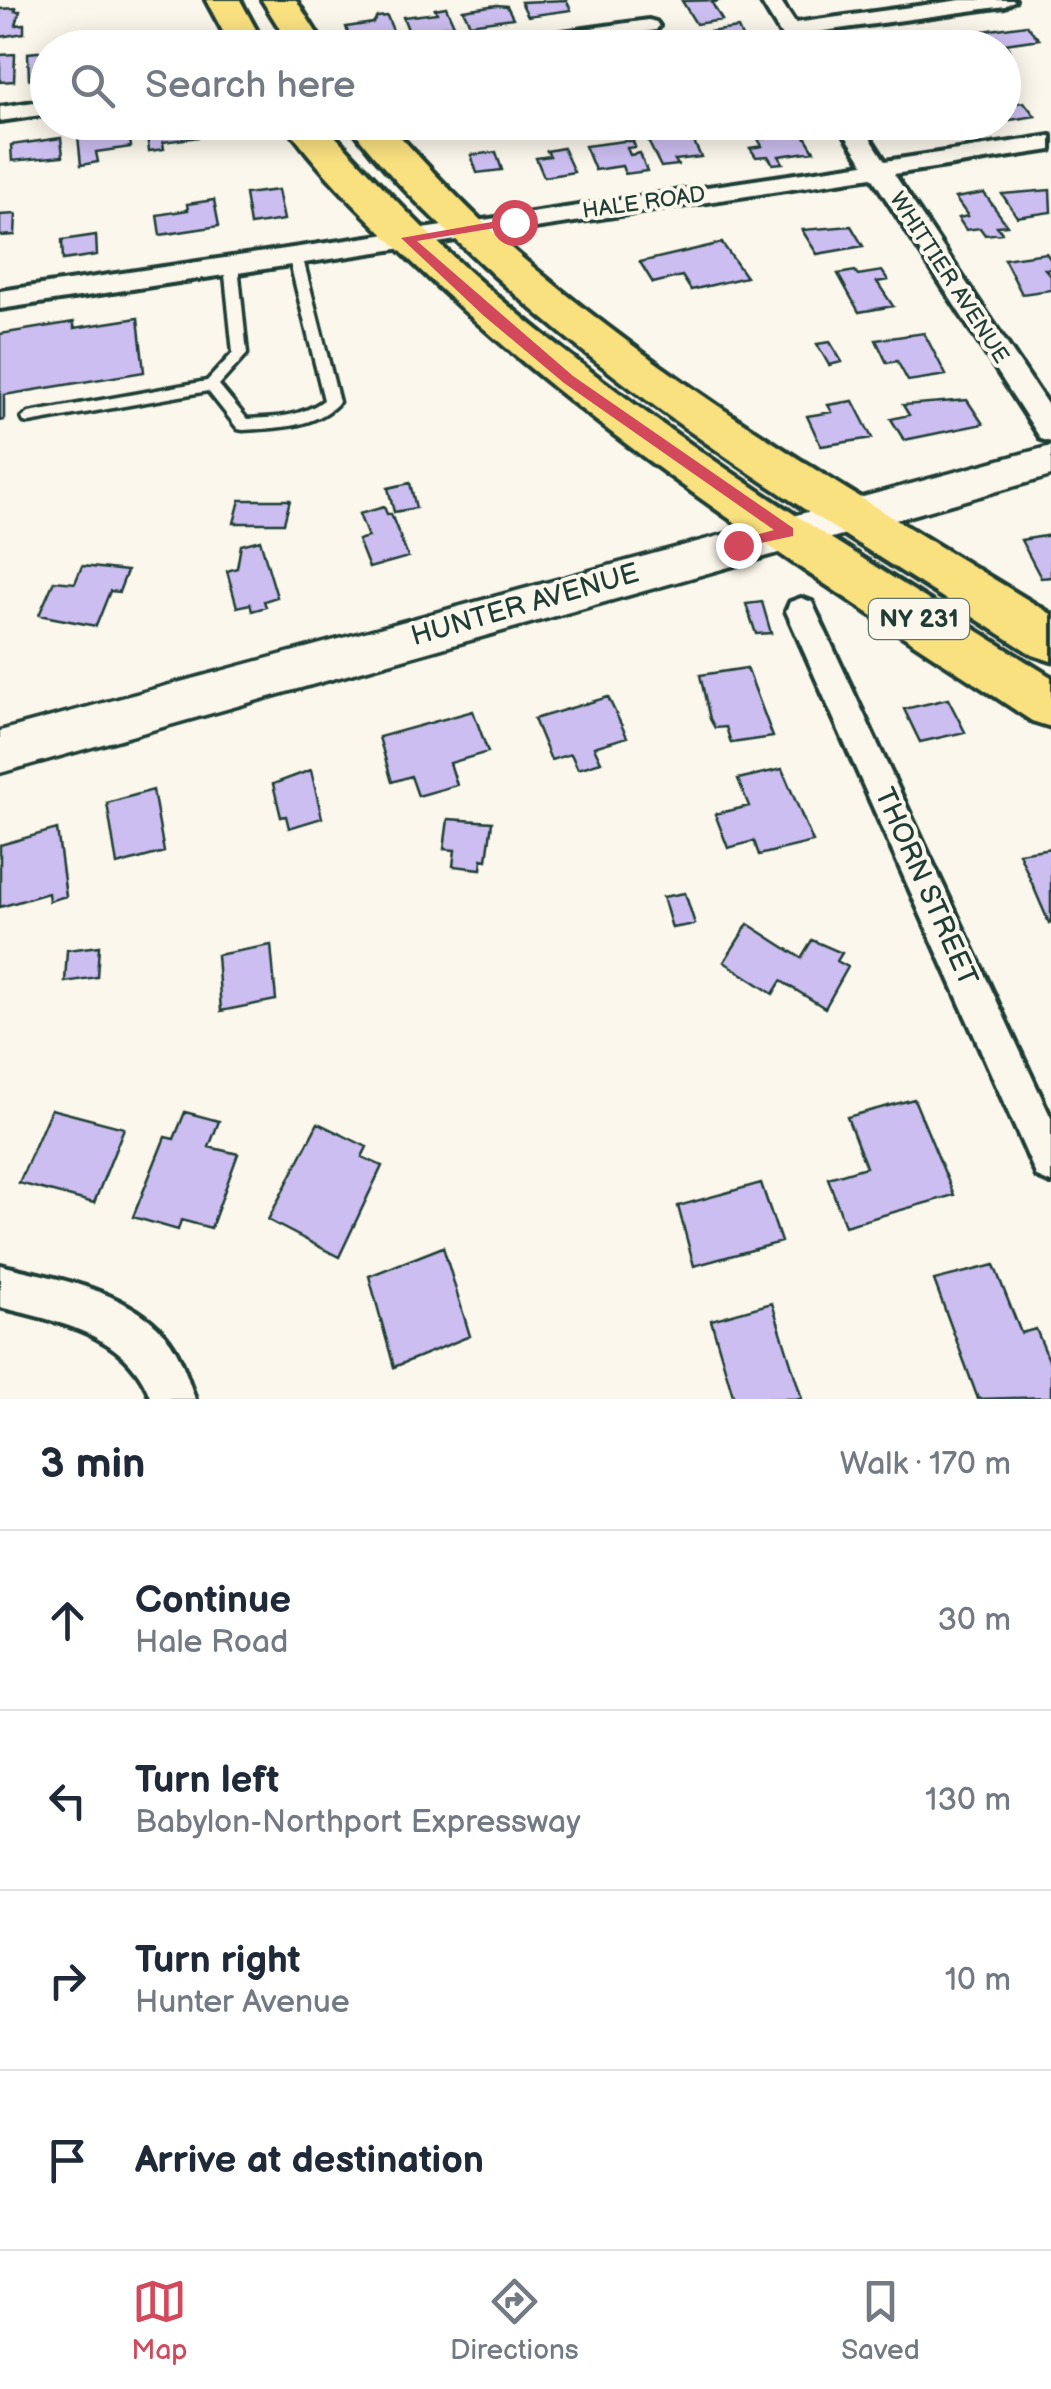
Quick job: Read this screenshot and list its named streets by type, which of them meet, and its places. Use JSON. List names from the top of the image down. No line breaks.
{"streets":{"main road":["NY 231"],"street":["HALE ROAD","WHITTIER AVENUE","HUNTER AVENUE","THORN STREET"]},"crossings":[["HALE ROAD","WHITTIER AVENUE"],["HALE ROAD","NY 231"],["HUNTER AVENUE","NY 231"]],"page":{"search":"Search here","heading":["3 min","Walk · 170 m"],"list":[["Continue","Hale Road","30 m"],["Turn left","Babylon-Northport Expressway","130 m"],["Turn right","Hunter Avenue","10 m"],"Arrive at destination"],"nav":["Map","Directions","Saved"]}}
